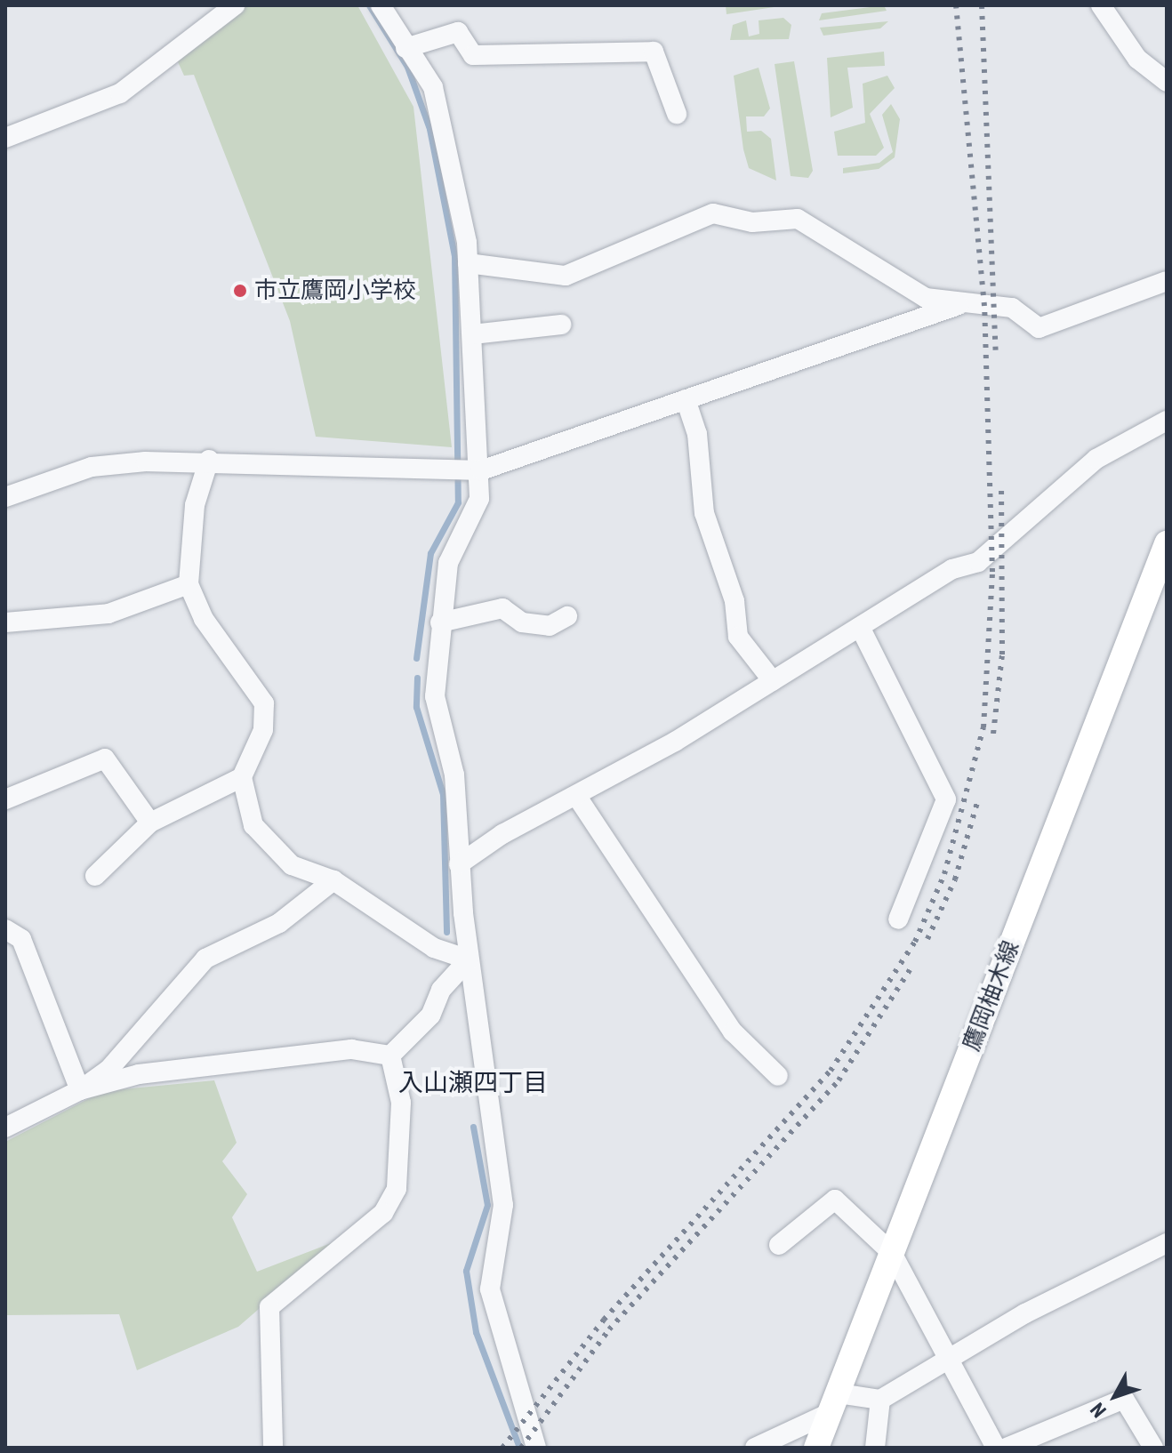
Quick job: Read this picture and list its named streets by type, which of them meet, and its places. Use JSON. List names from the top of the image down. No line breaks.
{"streets":{"main road":["鷹岡柚木線"]},"districts":["入山瀬四丁目"],"places":["市立鷹岡小学校"],"north":"bottom left"}
